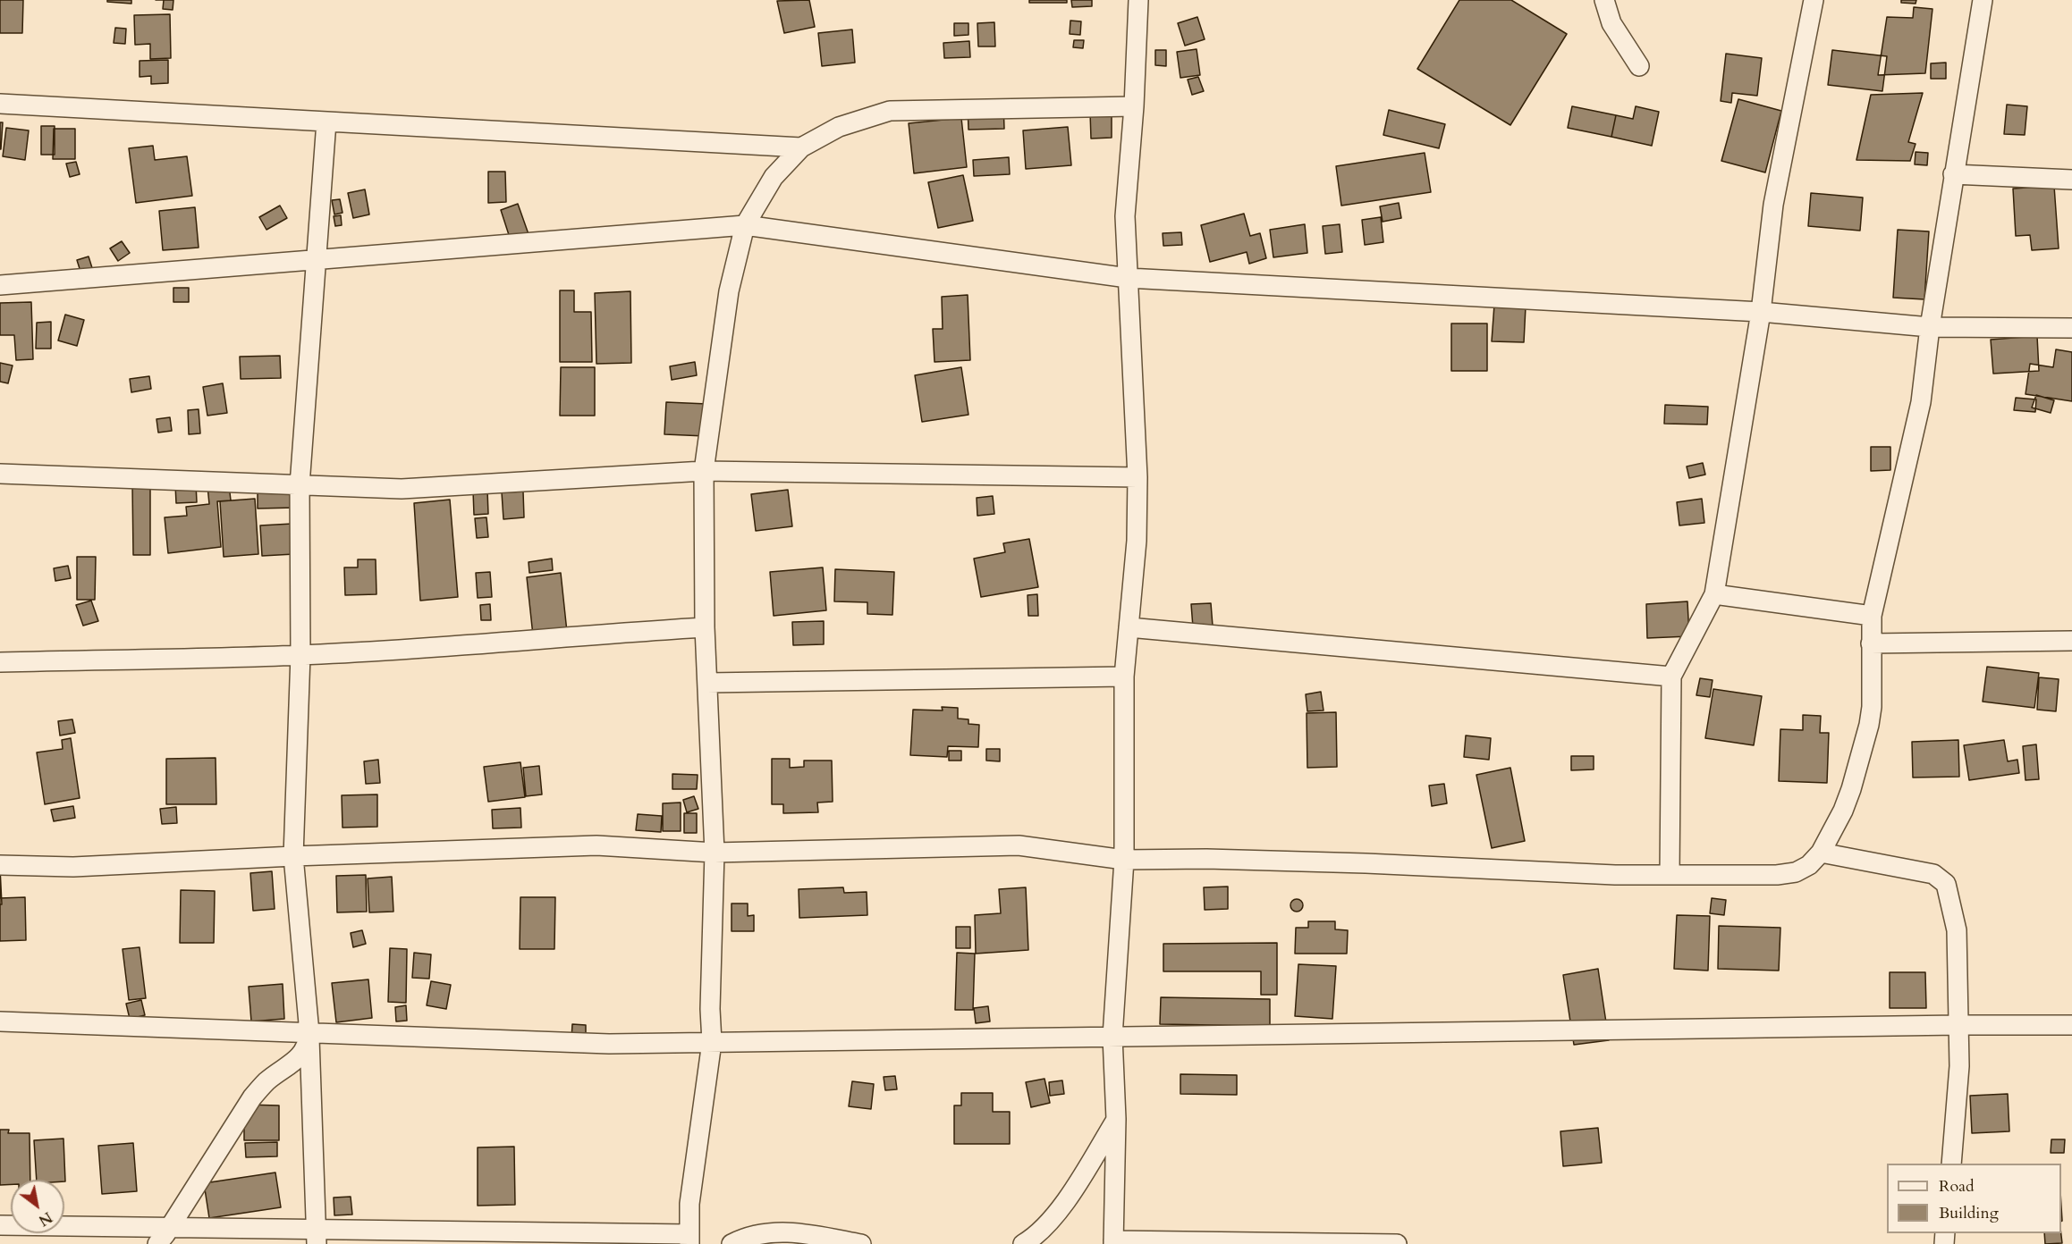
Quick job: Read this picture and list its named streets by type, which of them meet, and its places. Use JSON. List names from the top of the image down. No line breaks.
{"legend":["Road","Building"],"north":"bottom right"}
